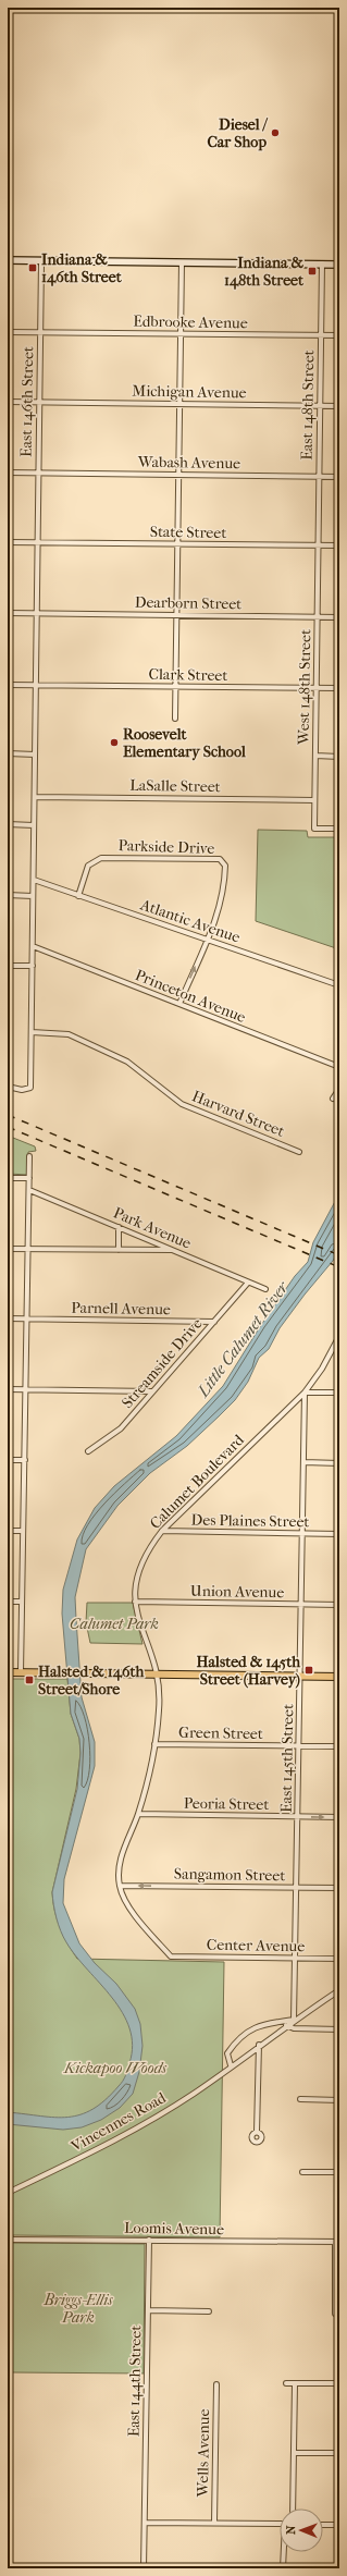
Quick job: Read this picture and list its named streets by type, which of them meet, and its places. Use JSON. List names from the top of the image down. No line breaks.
{"streets":{"street":["Edbrooke Avenue","Michigan Avenue","East 146th Street","East 148th Street","Wabash Avenue","State Street","Dearborn Street","Clark Street","West 148th Street","LaSalle Street","Parkside Drive","Atlantic Avenue","Princeton Avenue","Harvard Street","Park Avenue","Parnell Avenue","Streamside Drive","Calumet Boulevard","Des Plaines Street","Union Avenue","Green Street","East 145th Street","Peoria Street","Sangamon Street","Center Avenue","Vincennes Road","Loomis Avenue","East 144th Street","Wells Avenue"]},"crossings":[["Edbrooke Avenue","East 146th Street"],["Edbrooke Avenue","East 148th Street"],["Michigan Avenue","East 146th Street"],["Michigan Avenue","East 148th Street"],["East 146th Street","Wabash Avenue"],["East 146th Street","State Street"],["East 146th Street","Dearborn Street"],["East 146th Street","Clark Street"],["East 146th Street","LaSalle Street"],["East 146th Street","Atlantic Avenue"],["East 146th Street","Princeton Avenue"],["East 146th Street","Harvard Street"],["East 148th Street","Wabash Avenue"],["East 148th Street","State Street"],["East 148th Street","West 148th Street"],["State Street","West 148th Street"],["Dearborn Street","West 148th Street"],["Clark Street","West 148th Street"],["West 148th Street","LaSalle Street"],["Parkside Drive","Atlantic Avenue"],["Parkside Drive","Princeton Avenue"],["Park Avenue","Streamside Drive"],["Parnell Avenue","Streamside Drive"],["Calumet Boulevard","Des Plaines Street"],["Calumet Boulevard","Union Avenue"],["Calumet Boulevard","Green Street"],["Calumet Boulevard","East 145th Street"],["Calumet Boulevard","Peoria Street"],["Calumet Boulevard","Sangamon Street"],["Calumet Boulevard","Center Avenue"],["Des Plaines Street","East 145th Street"],["Union Avenue","East 145th Street"],["Green Street","East 145th Street"],["East 145th Street","Peoria Street"],["East 145th Street","Sangamon Street"],["East 145th Street","Center Avenue"],["East 145th Street","Vincennes Road"],["Loomis Avenue","East 144th Street"]],"one_way":["Sangamon Street"],"water":["Little Calumet River"],"parks":["Calumet Park","Kickapoo Woods","Briggs-Ellis Park"],"places":{"other":["Diesel / Car Shop","Roosevelt Elementary School"],"transit":["Indiana & 146th Street","Indiana & 148th Street","Halsted & 145th Street (Harvey)","Halsted & 146th Street/Shore"]},"north":"left"}
